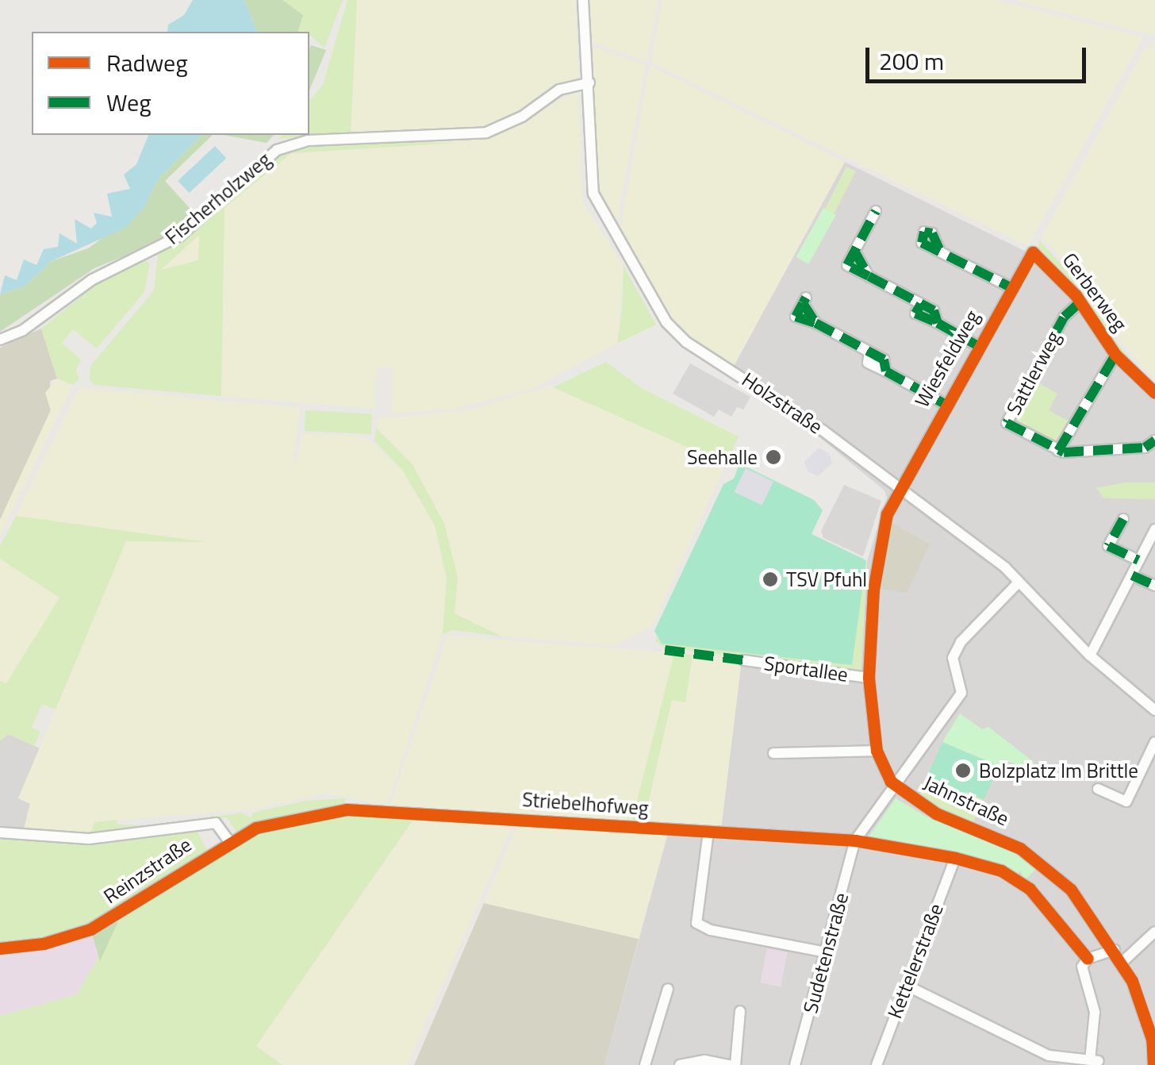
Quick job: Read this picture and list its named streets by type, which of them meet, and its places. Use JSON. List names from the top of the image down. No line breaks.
{"streets":{"street":["Fischerholzweg","Gerberweg","Wiesfeldweg","Sattlerweg","Holzstraße","Sportallee","Jahnstraße","Striebelhofweg","Reinzstraße","Sudetenstraße","Kettelerstraße"]},"crossings":[["Fischerholzweg","Holzstraße"],["Gerberweg","Wiesfeldweg"],["Gerberweg","Sattlerweg"],["Wiesfeldweg","Holzstraße"],["Wiesfeldweg","Jahnstraße"],["Holzstraße","Jahnstraße"],["Sportallee","Jahnstraße"],["Striebelhofweg","Reinzstraße"],["Striebelhofweg","Sudetenstraße"],["Striebelhofweg","Kettelerstraße"]],"places":["Seehalle","TSV Pfuhl","Bolzplatz Im Brittle"],"legend":["Radweg","Weg"],"scale_bar":"200 m"}
